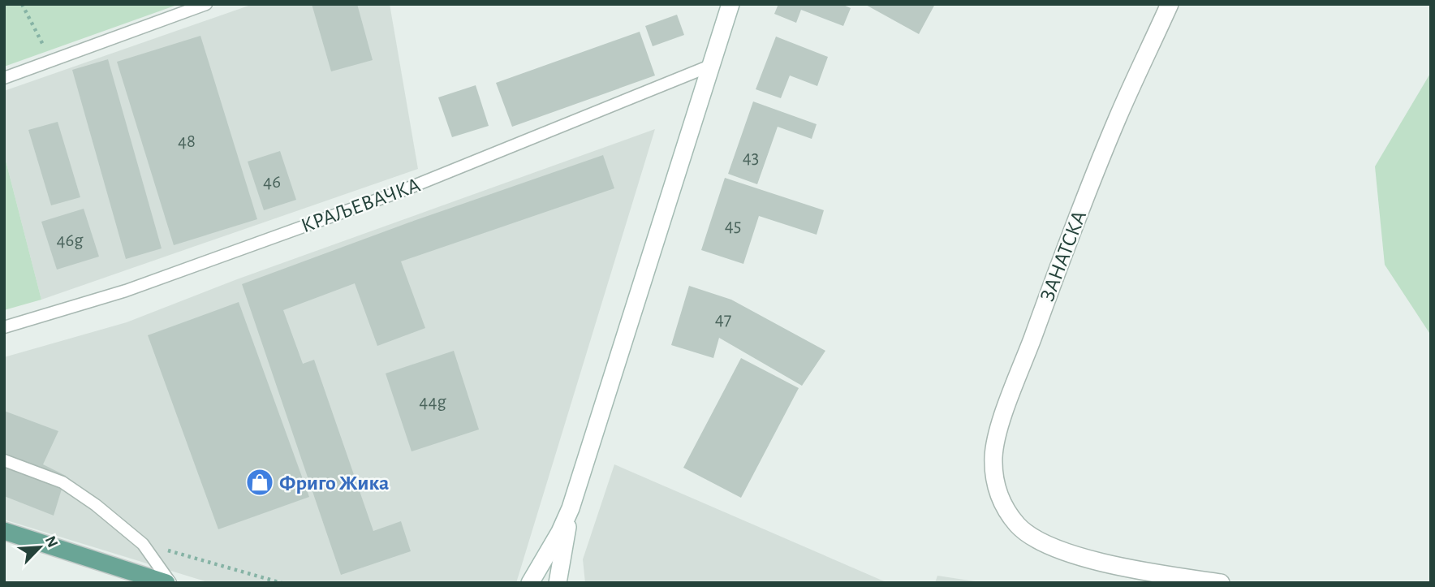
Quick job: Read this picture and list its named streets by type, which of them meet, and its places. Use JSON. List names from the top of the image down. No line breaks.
{"streets":{"street":["ЗАНАТСКА"],"lane":["КРАЉЕВАЧКА"]},"places":{"shop":["Фриго Жика"]},"house_numbers":["48","43","46","45","46g","47","44g"],"north":"top right"}
